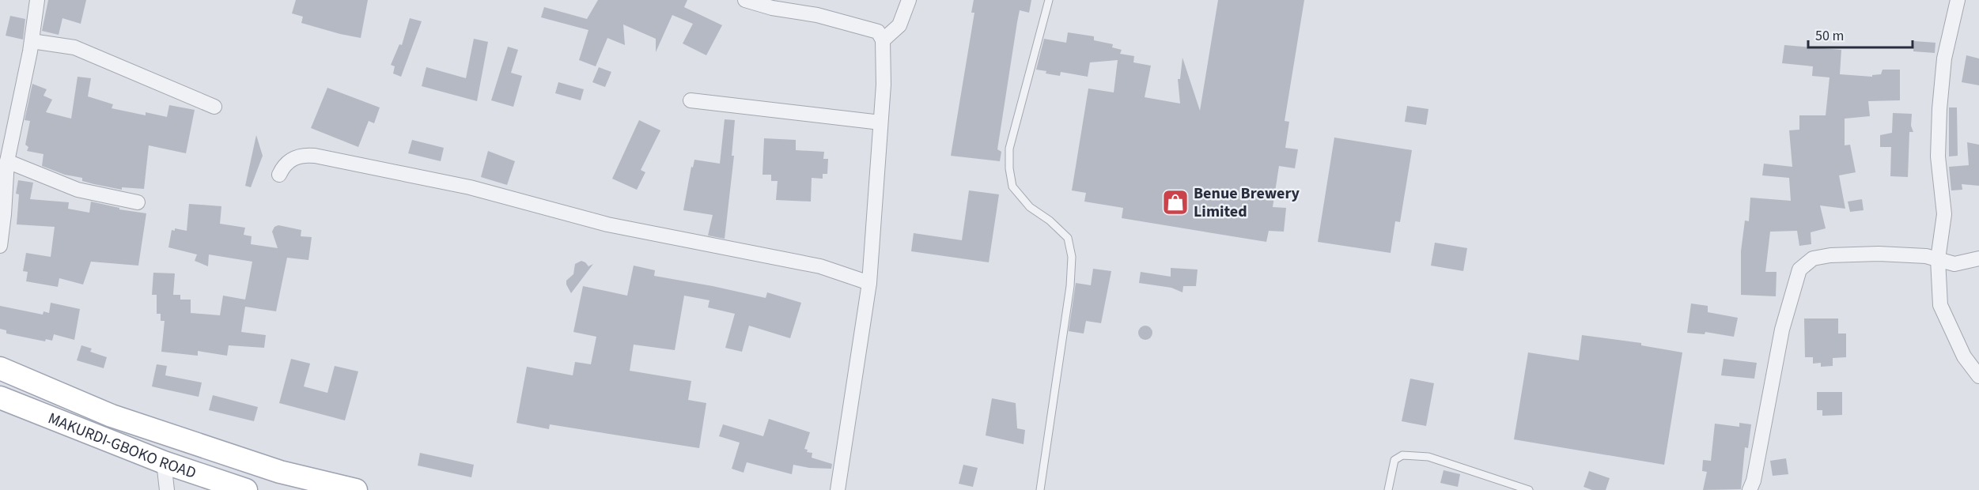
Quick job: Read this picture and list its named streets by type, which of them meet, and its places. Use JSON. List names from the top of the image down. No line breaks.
{"streets":{"main road":["MAKURDI-GBOKO ROAD"]},"places":{"shop":["Benue Brewery Limited"]},"scale_bar":"50 m"}
